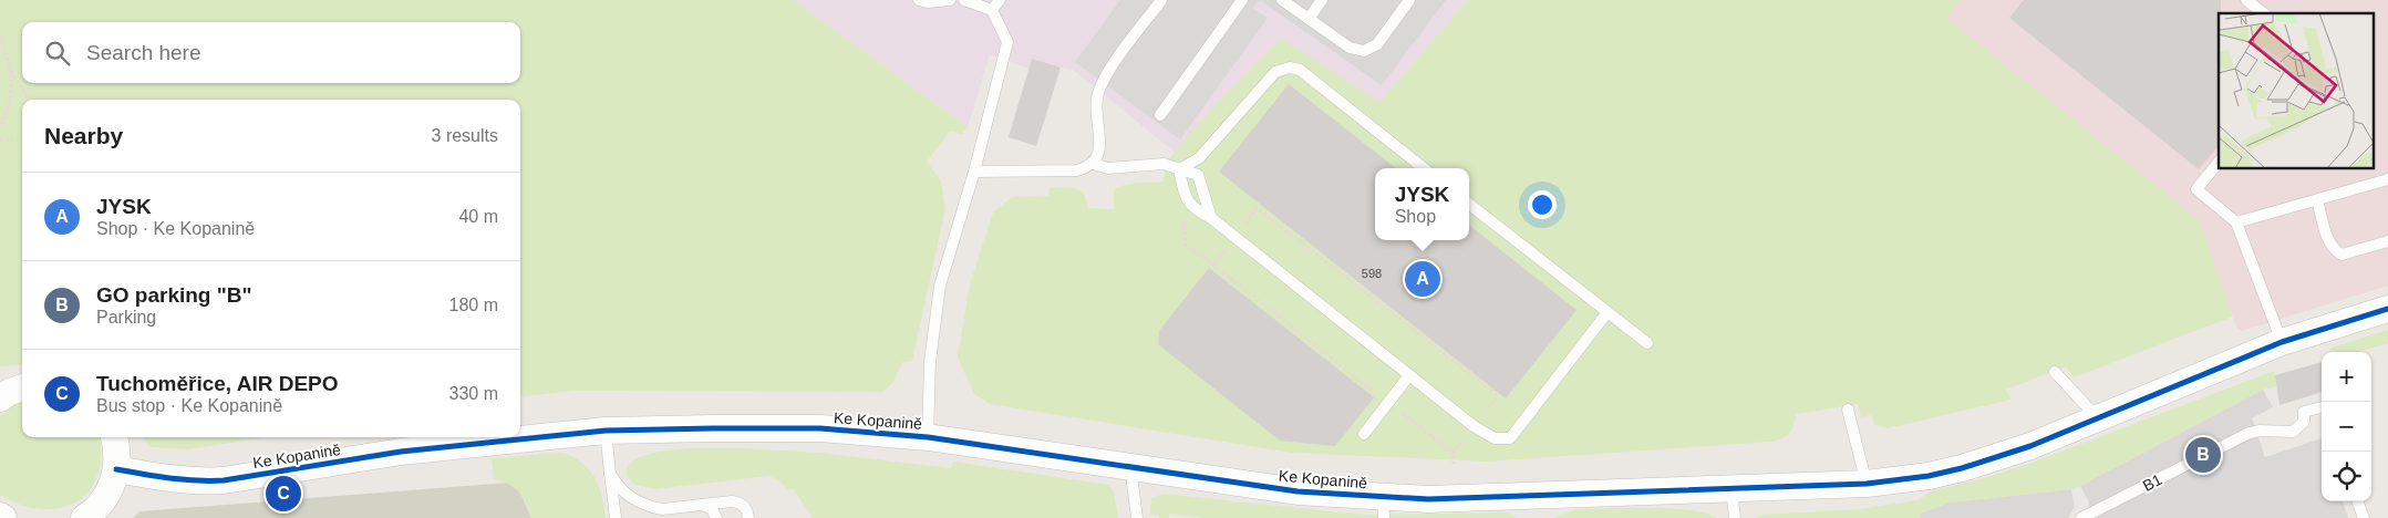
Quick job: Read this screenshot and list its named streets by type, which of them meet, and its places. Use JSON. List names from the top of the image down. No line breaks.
{"streets":{"street":["Ke Kopanině"],"lane":["B1"]},"house_numbers":["598"],"page":{"search":"Search here","heading":["Nearby","3 results"],"popup":["JYSK","Shop"],"list":[{"mark":"A","name":"JYSK","note":"Shop · Ke Kopanině","value":"40 m"},{"mark":"B","name":"GO parking \"B\"","note":"Parking","value":"180 m"},{"mark":"C","name":"Tuchoměřice, AIR DEPO","note":"Bus stop · Ke Kopanině","value":"330 m"}],"pins":["A","B","C"],"map_buttons":["+","−"]}}
